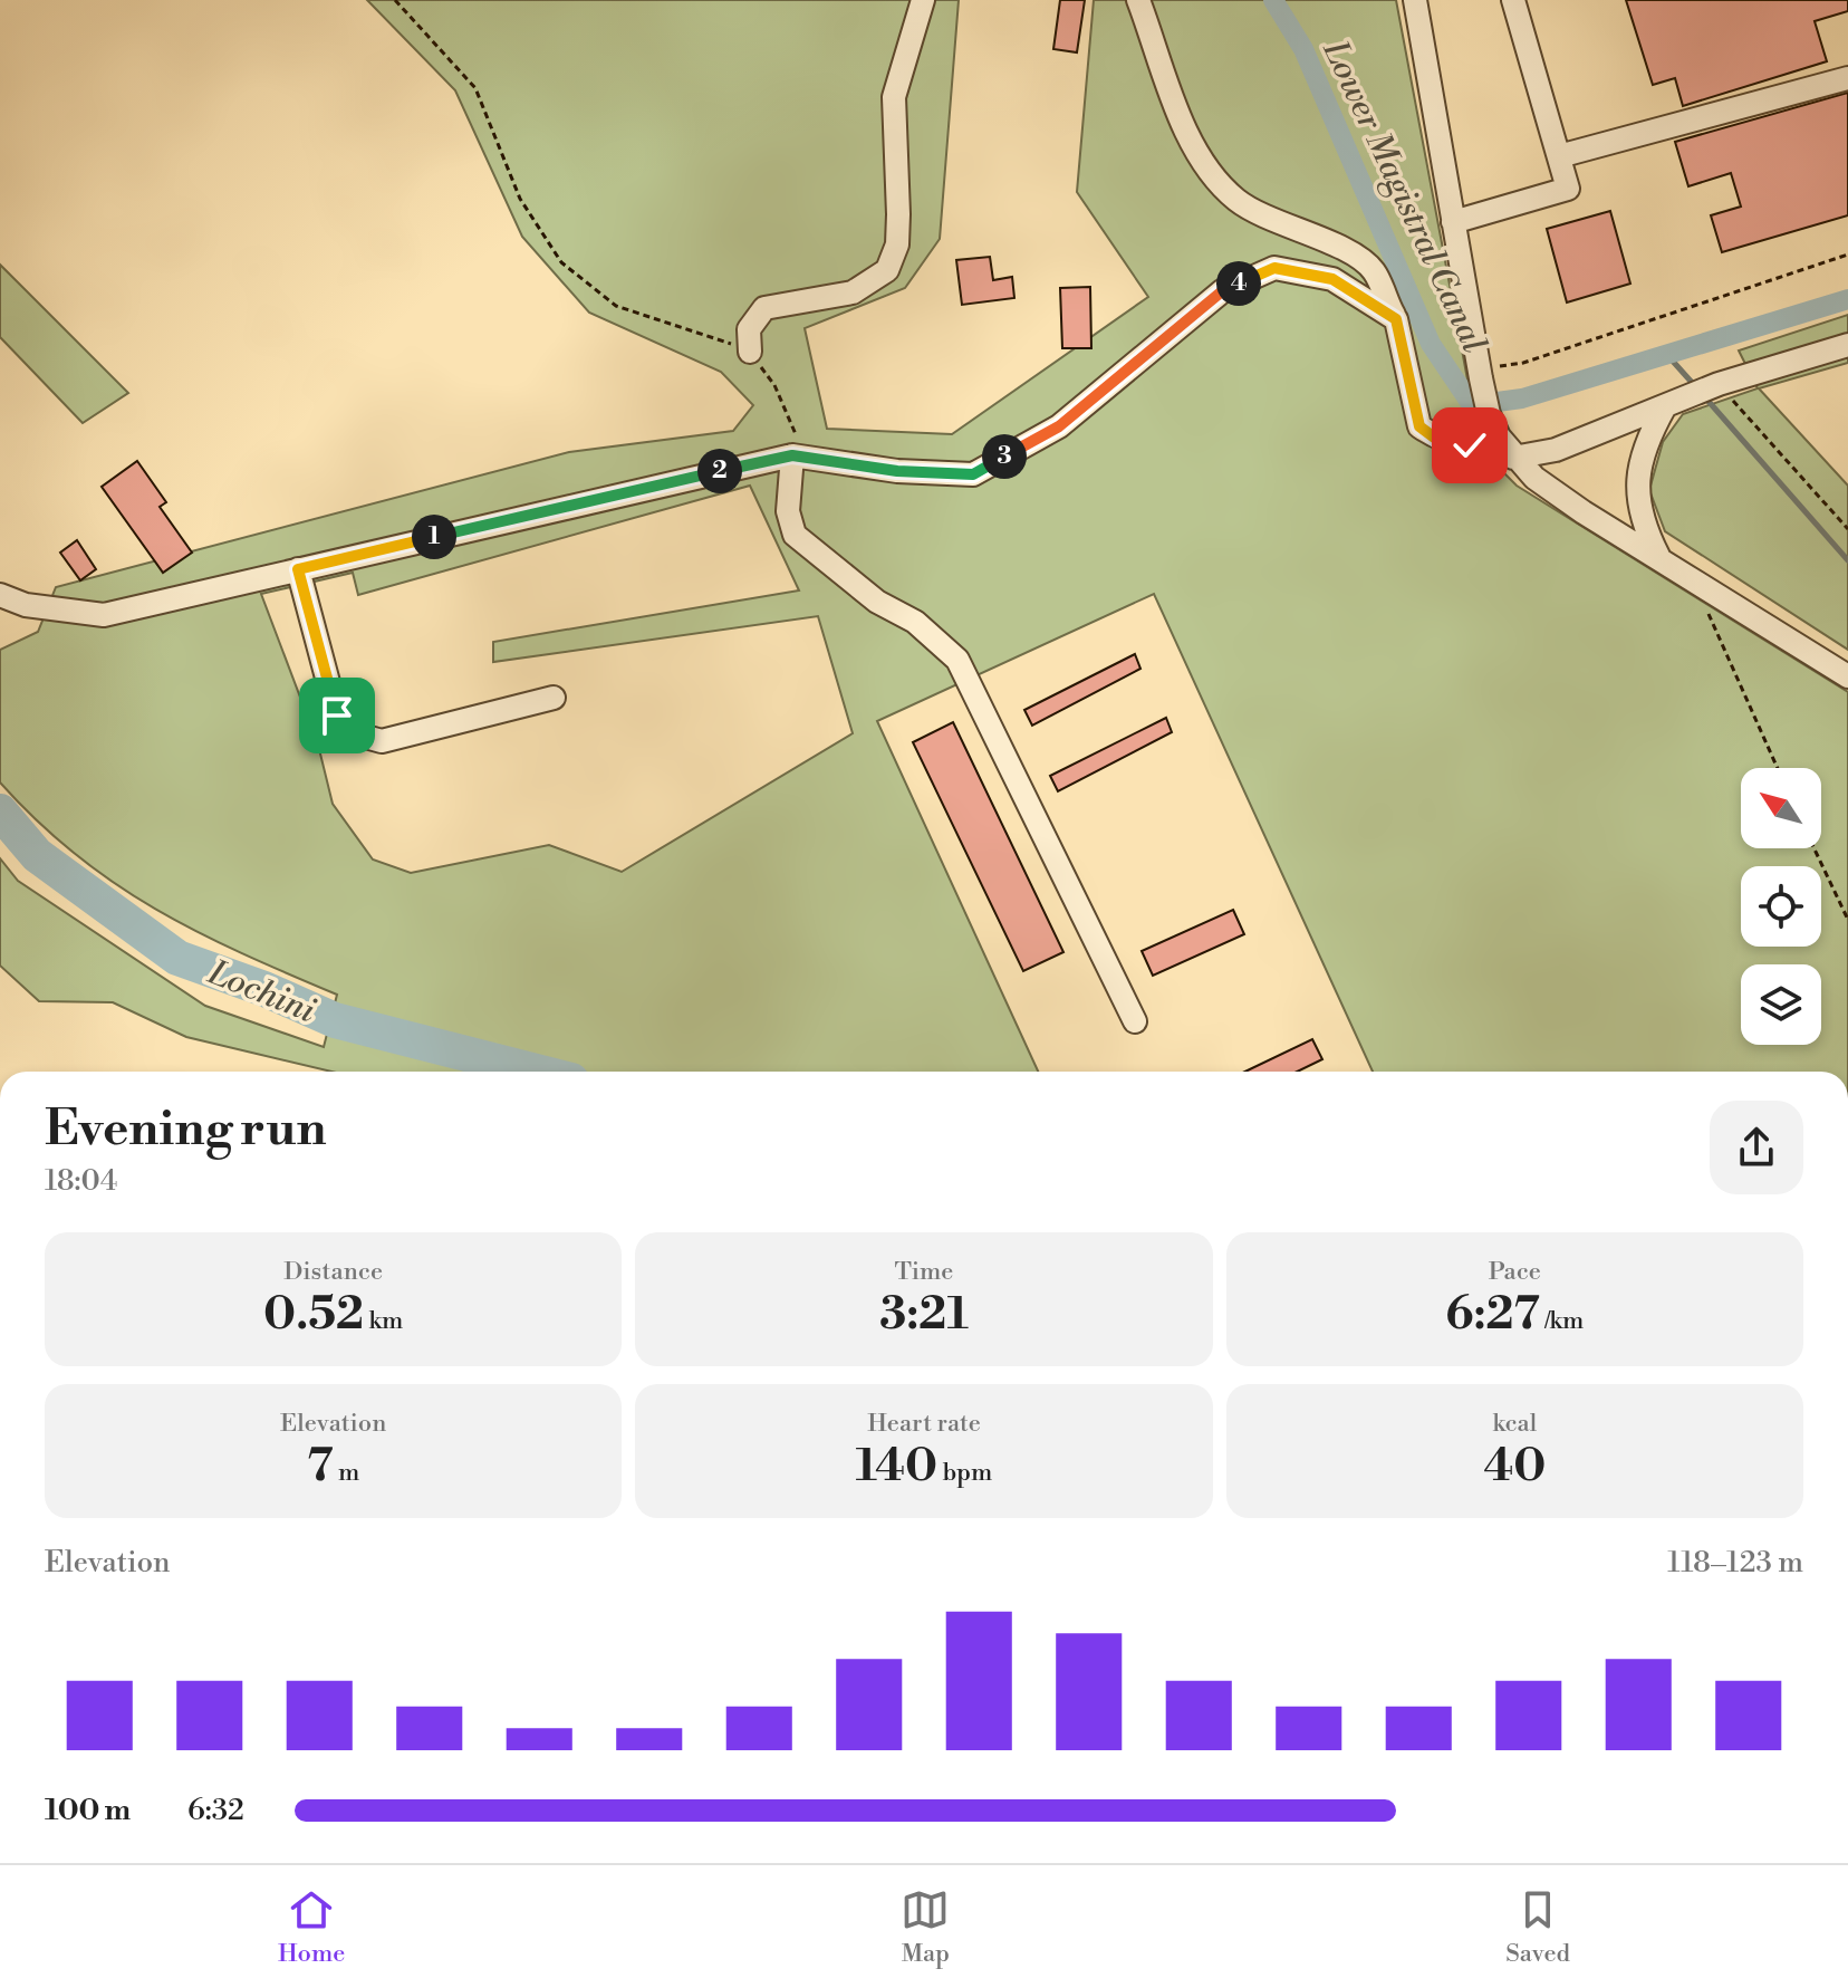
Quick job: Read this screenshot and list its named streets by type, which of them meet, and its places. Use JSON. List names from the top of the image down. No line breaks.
{"water":["Lower Magistral Canal","Lochini"],"north":"top left","page":{"pins":["4","3","2","1"],"heading":["Evening run","18:04"],"stats":[["Distance","0.52 km"],["Time","3:21"],["Pace","6:27 /km"],["Elevation","7 m"],["Heart rate","140 bpm"],["kcal","40"]],"chart":["Elevation","118–123 m"],"list":[{"name":"100 m","note":"6:32"}],"tabs":["Home","Map","Saved"]}}
